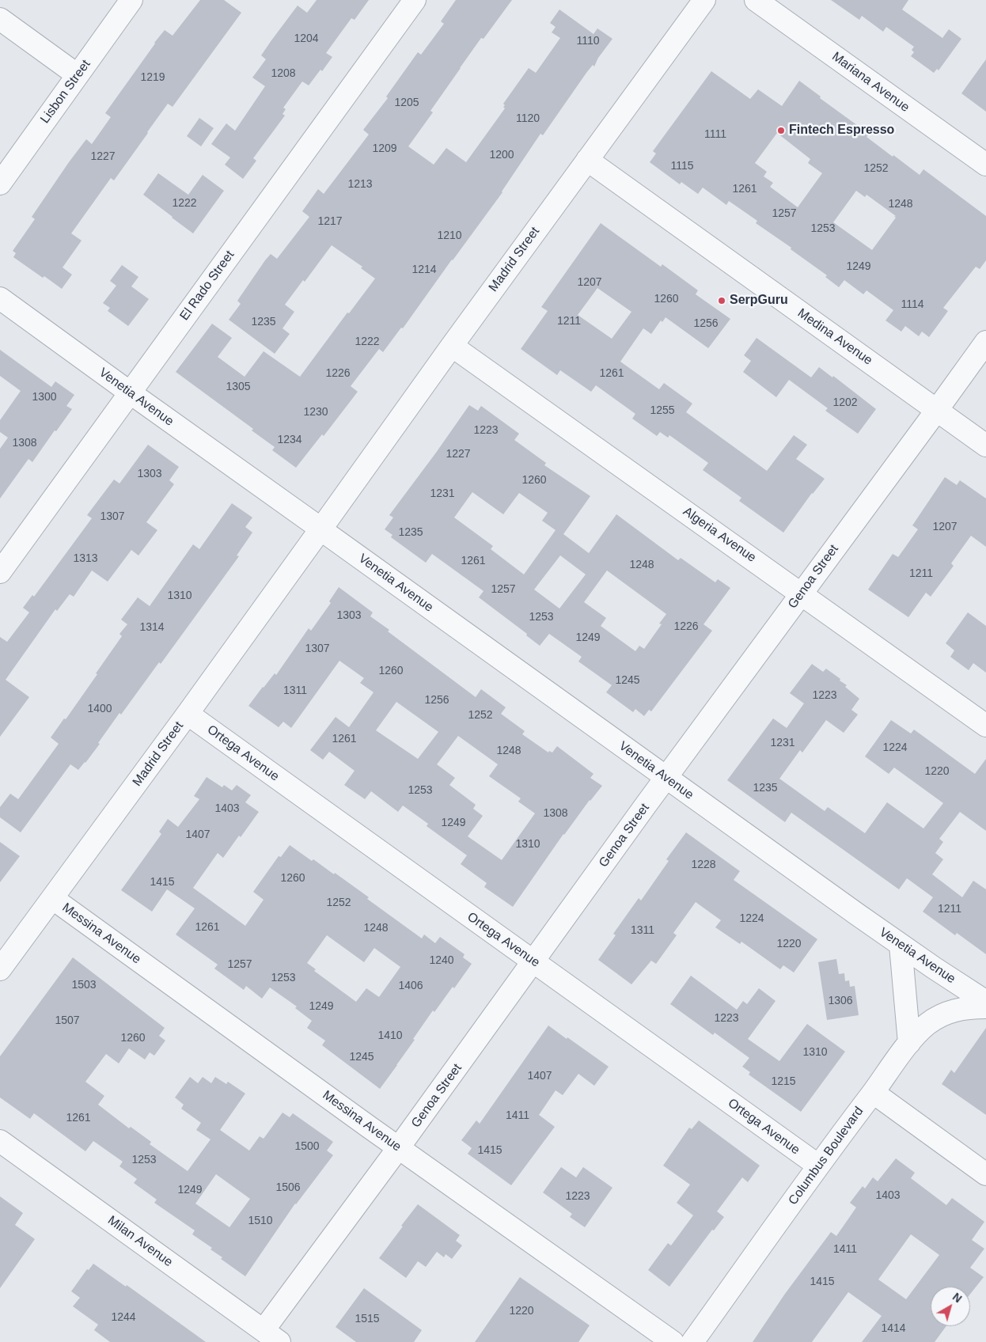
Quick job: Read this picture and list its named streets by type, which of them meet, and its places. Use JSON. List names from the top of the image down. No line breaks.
{"streets":{"street":["Mariana Avenue","Lisbon Street","Madrid Street","El Rado Street","Medina Avenue","Venetia Avenue","Algeria Avenue","Genoa Street","Ortega Avenue","Messina Avenue","Columbus Boulevard","Milan Avenue"]},"crossings":[["Madrid Street","Medina Avenue"],["Madrid Street","Venetia Avenue"],["Madrid Street","Algeria Avenue"],["Madrid Street","Ortega Avenue"],["Madrid Street","Messina Avenue"],["El Rado Street","Venetia Avenue"],["Medina Avenue","Genoa Street"],["Venetia Avenue","Genoa Street"],["Algeria Avenue","Genoa Street"],["Genoa Street","Ortega Avenue"],["Genoa Street","Messina Avenue"],["Genoa Street","Milan Avenue"],["Ortega Avenue","Columbus Boulevard"]],"places":["Fintech Espresso","SerpGuru"],"house_numbers":["1204","1110","1208","1219","1205","1120","1111","1209","1200","1227","1115","1252","1213","1261","1222","1248","1257","1217","1253","1210","1249","1214","1207","1260","1114","1211","1235","1256","1222","1226","1261","1305","1300","1202","1255","1230","1223","1234","1308","1227","1303","1260","1231","1307","1207","1235","1313","1261","1248","1211","1257","1310","1303","1253","1226","1314","1249","1307","1260","1245","1311","1223","1256","1400","1252","1261","1231","1224","1248","1220","1235","1253","1403","1308","1249","1407","1310","1228","1260","1415","1252","1211","1224","1261","1248","1311","1220","1240","1257","1253","1503","1406","1306","1249","1223","1507","1410","1260","1310","1245","1407","1215","1411","1261","1500","1415","1253","1506","1249","1403","1223","1510","1411","1415","1220","1244","1515","1414"],"north":"top right"}
